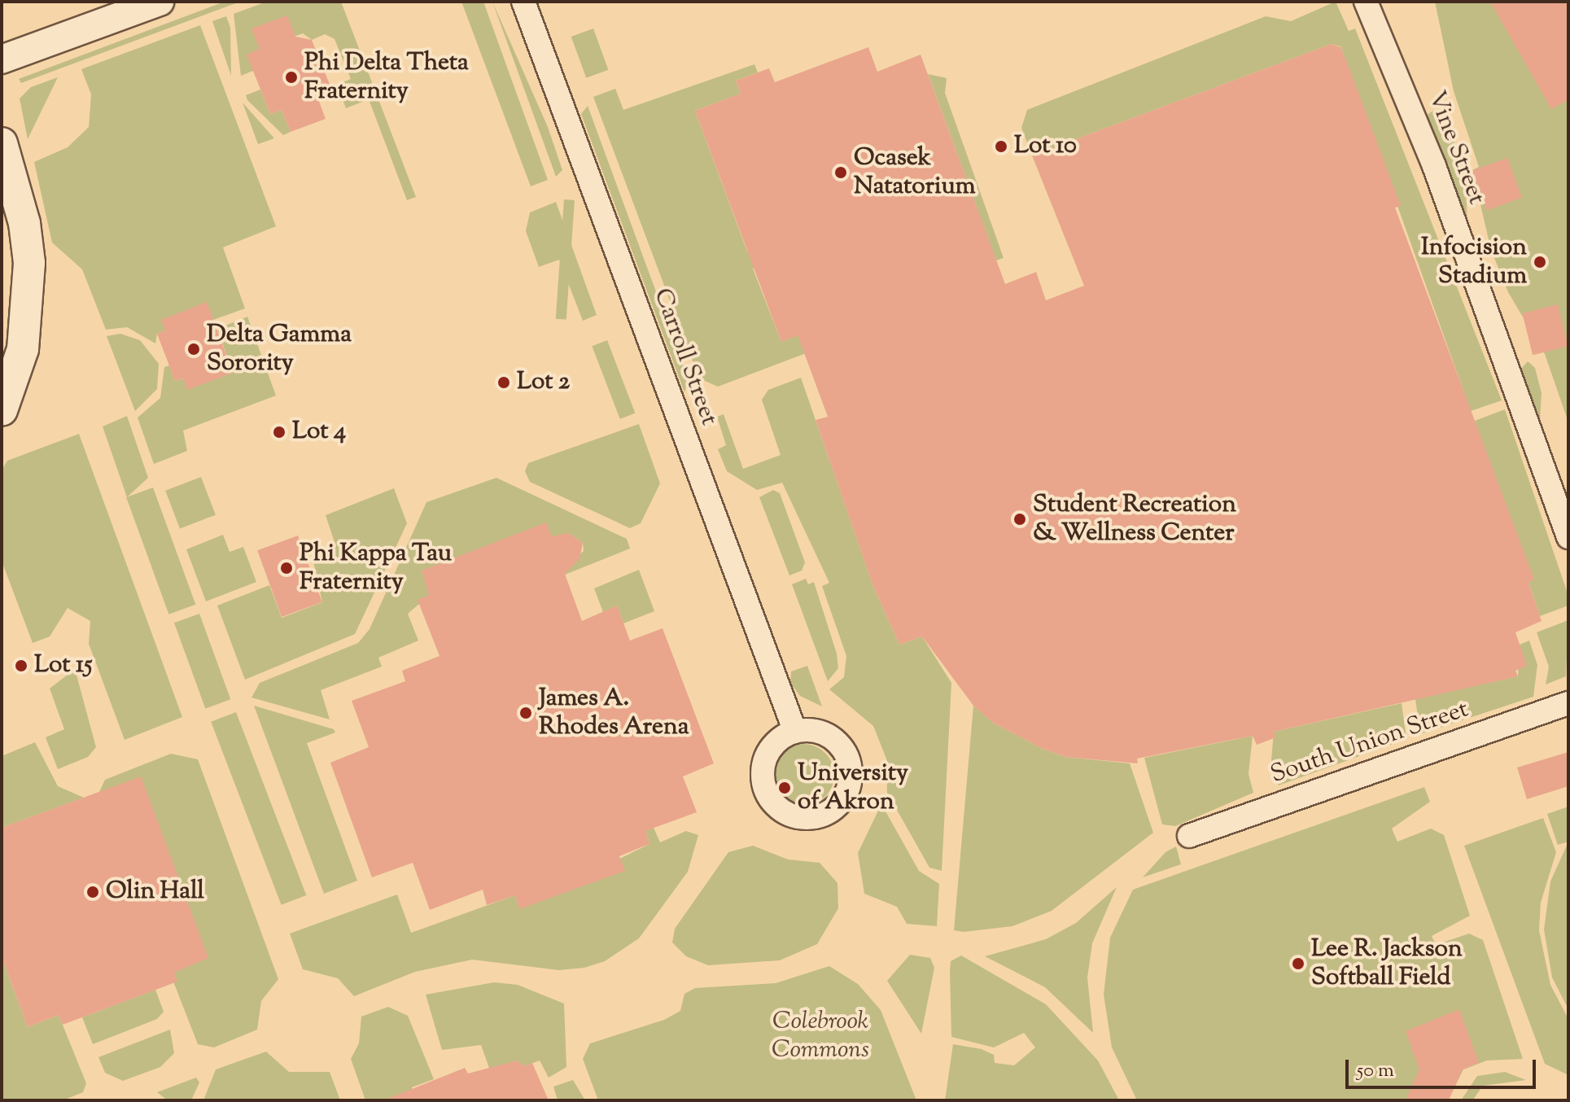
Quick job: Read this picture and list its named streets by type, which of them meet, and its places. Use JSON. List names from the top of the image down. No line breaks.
{"streets":{"street":["Vine Street","Carroll Street","South Union Street"]},"parks":["Colebrook Commons"],"places":["Phi Delta Theta Fraternity","Lot 10","Ocasek Natatorium","Infocision Stadium","Delta Gamma Sorority","Lot 2","Lot 4","Student Recreation & Wellness Center","Phi Kappa Tau Fraternity","Lot 15","James A. Rhodes Arena","University of Akron","Olin Hall","Lee R. Jackson Softball Field"],"scale_bar":"50 m"}
